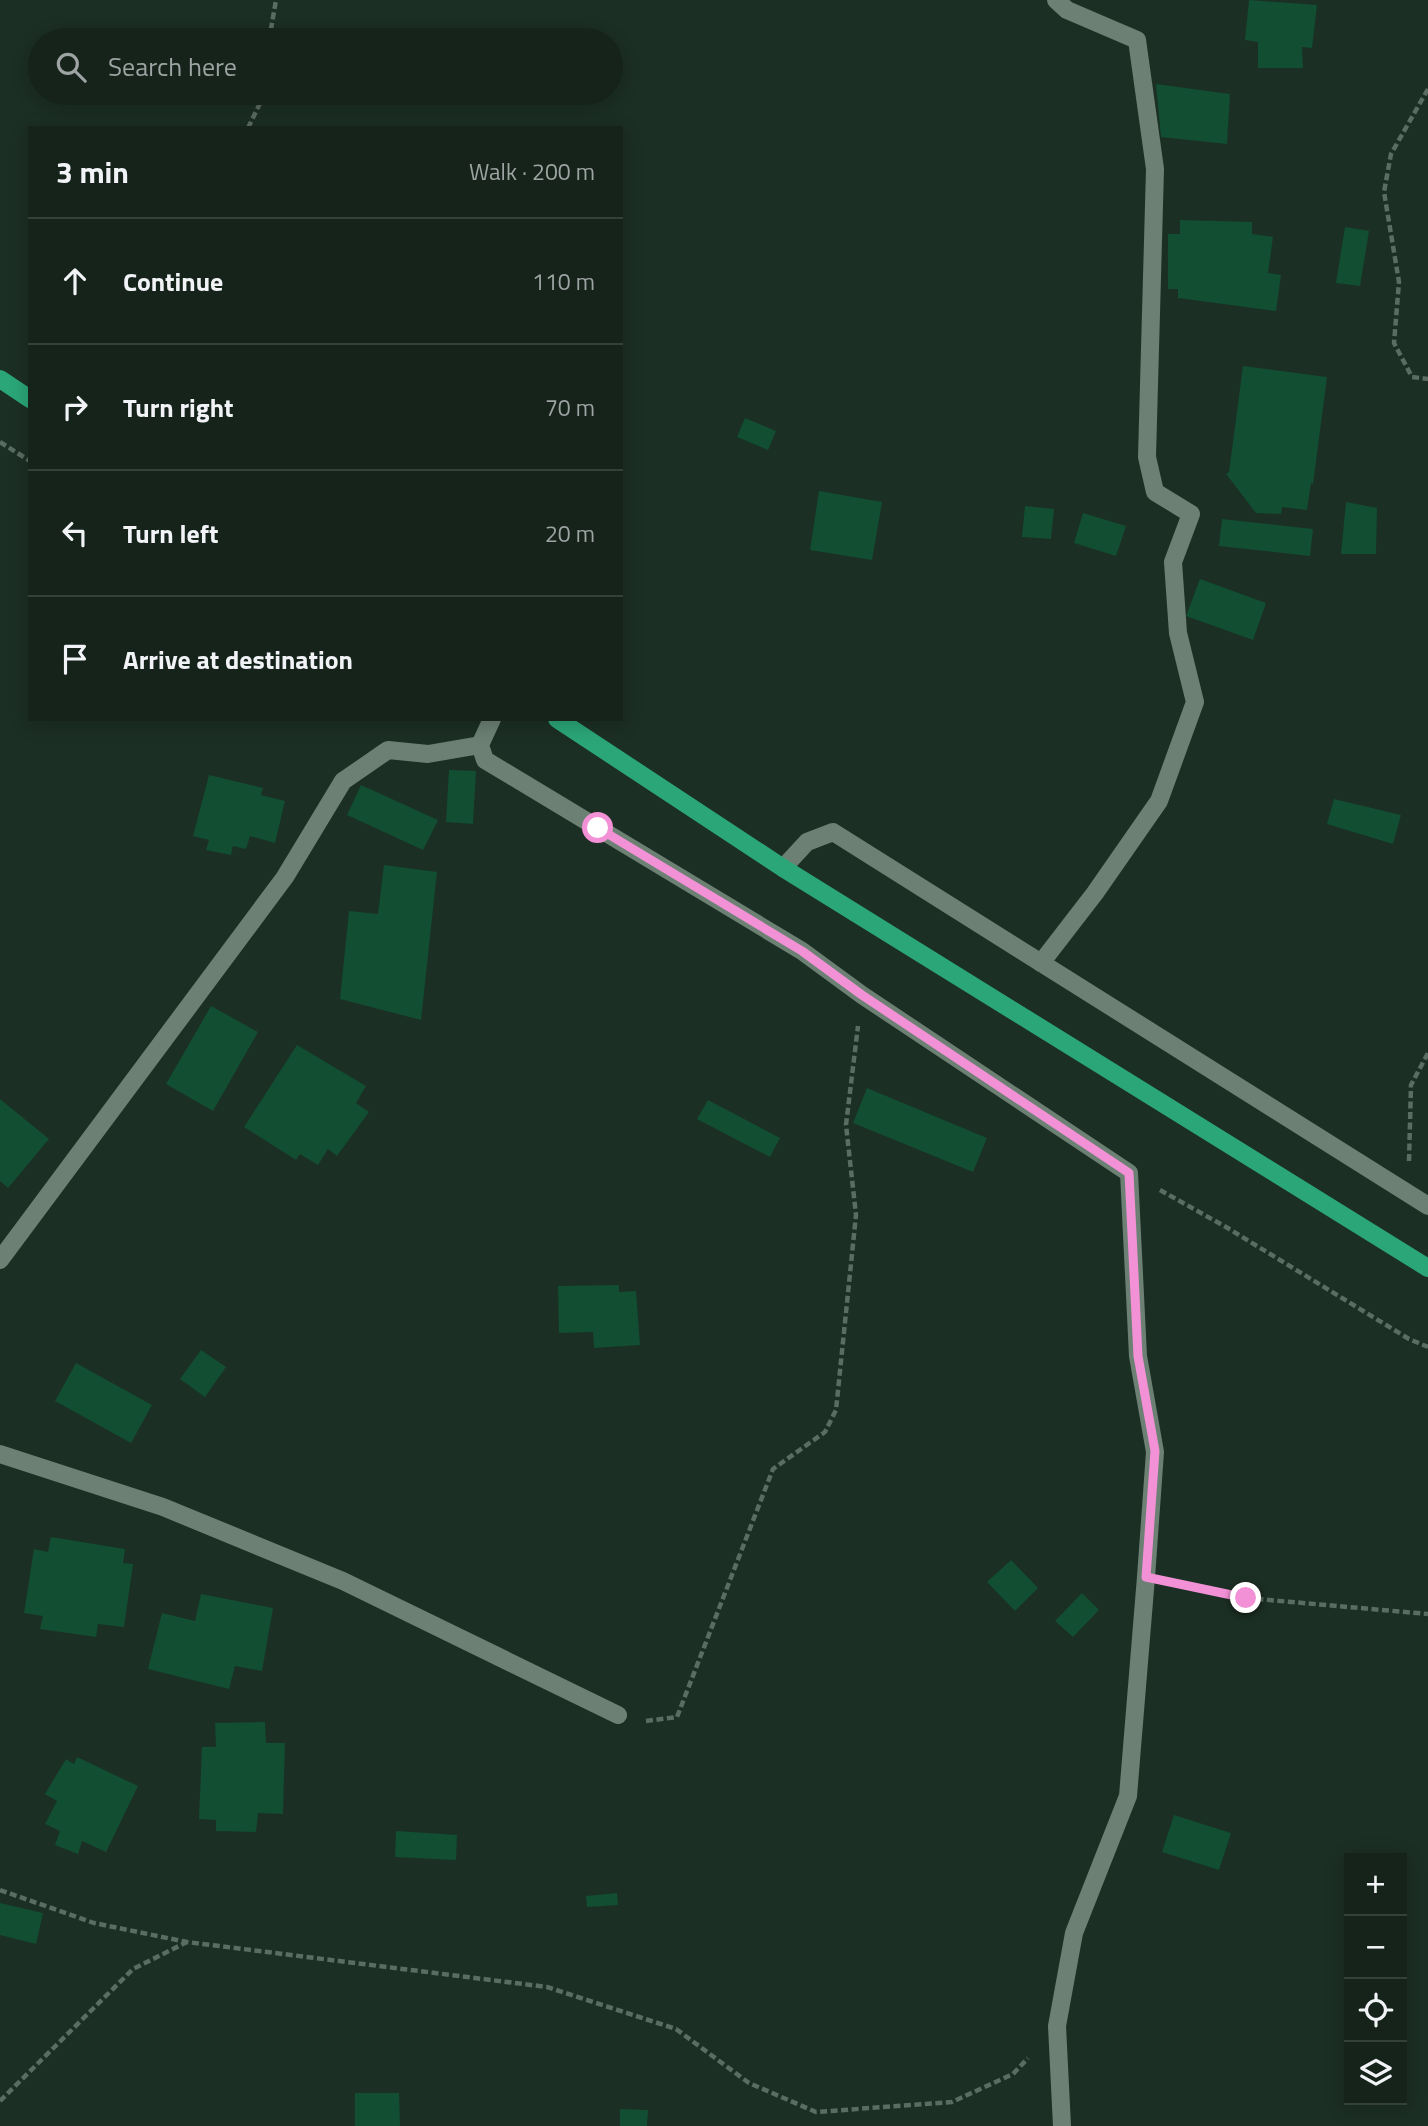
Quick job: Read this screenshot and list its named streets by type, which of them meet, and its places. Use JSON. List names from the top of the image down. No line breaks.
{"page":{"search":"Search here","heading":["3 min","Walk · 200 m"],"list":[["Continue","110 m"],["Turn right","70 m"],["Turn left","20 m"],"Arrive at destination"],"map_buttons":["+","−"]}}
